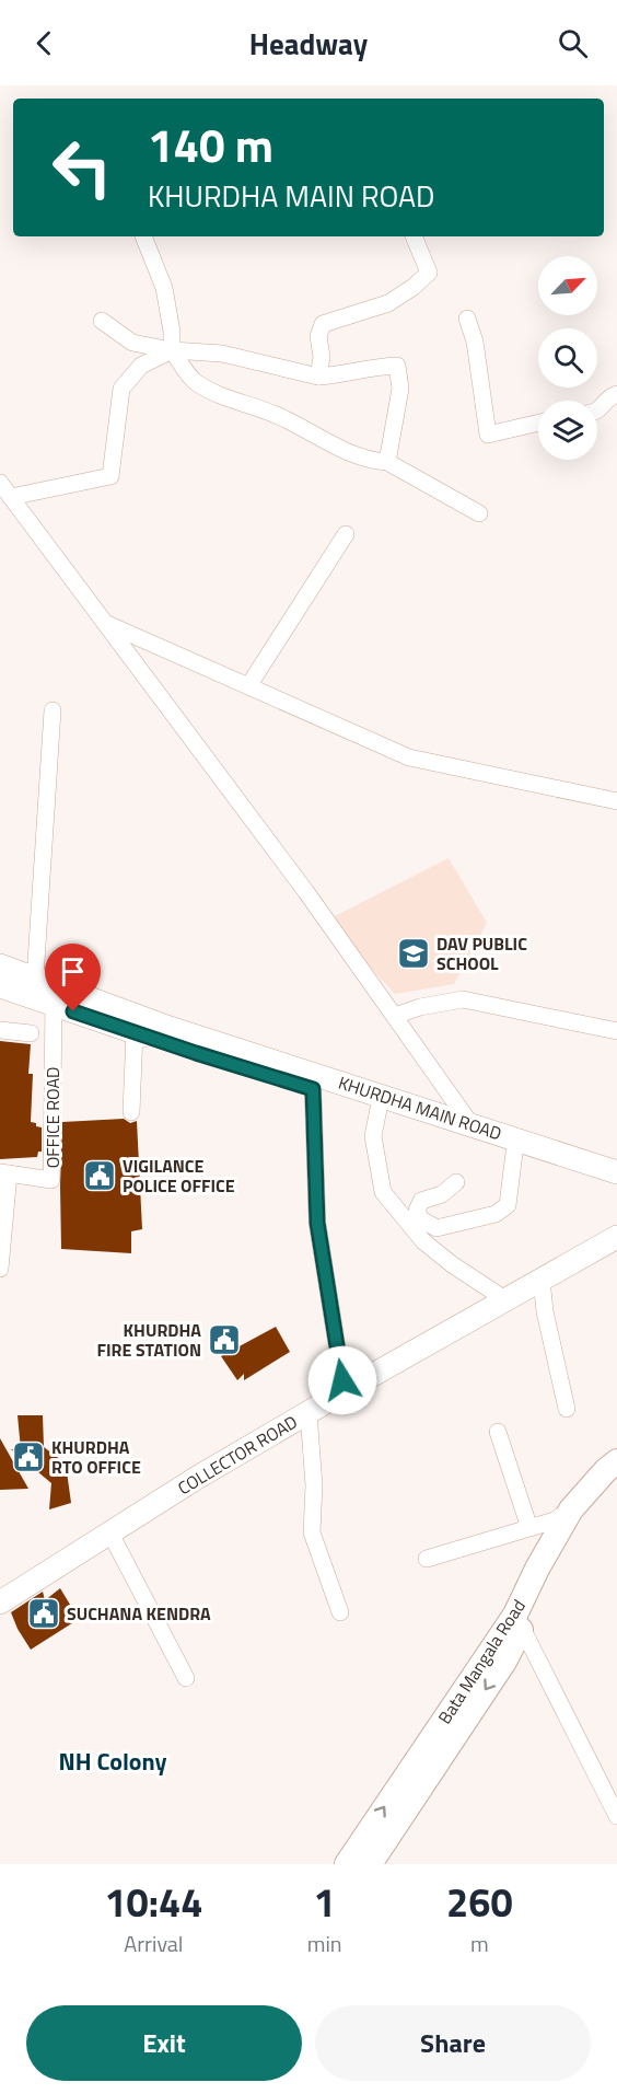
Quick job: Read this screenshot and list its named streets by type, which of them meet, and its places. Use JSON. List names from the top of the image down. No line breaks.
{"streets":{"main road":["KHURDHA MAIN ROAD","COLLECTOR ROAD","Bata Mangala Road"],"street":["OFFICE ROAD"]},"crossings":[["KHURDHA MAIN ROAD","OFFICE ROAD"]],"districts":["NH Colony"],"places":{"school or university":["DAV PUBLIC SCHOOL"],"public building":["VIGILANCE POLICE OFFICE","KHURDHA FIRE STATION","KHURDHA RTO OFFICE","SUCHANA KENDRA"]},"north":"top right","page":{"header":"Headway","turn":["140 m","KHURDHA MAIN ROAD"],"eta":["10:44","Arrival","1","min","260","m"],"buttons":["Exit","Share"]}}
